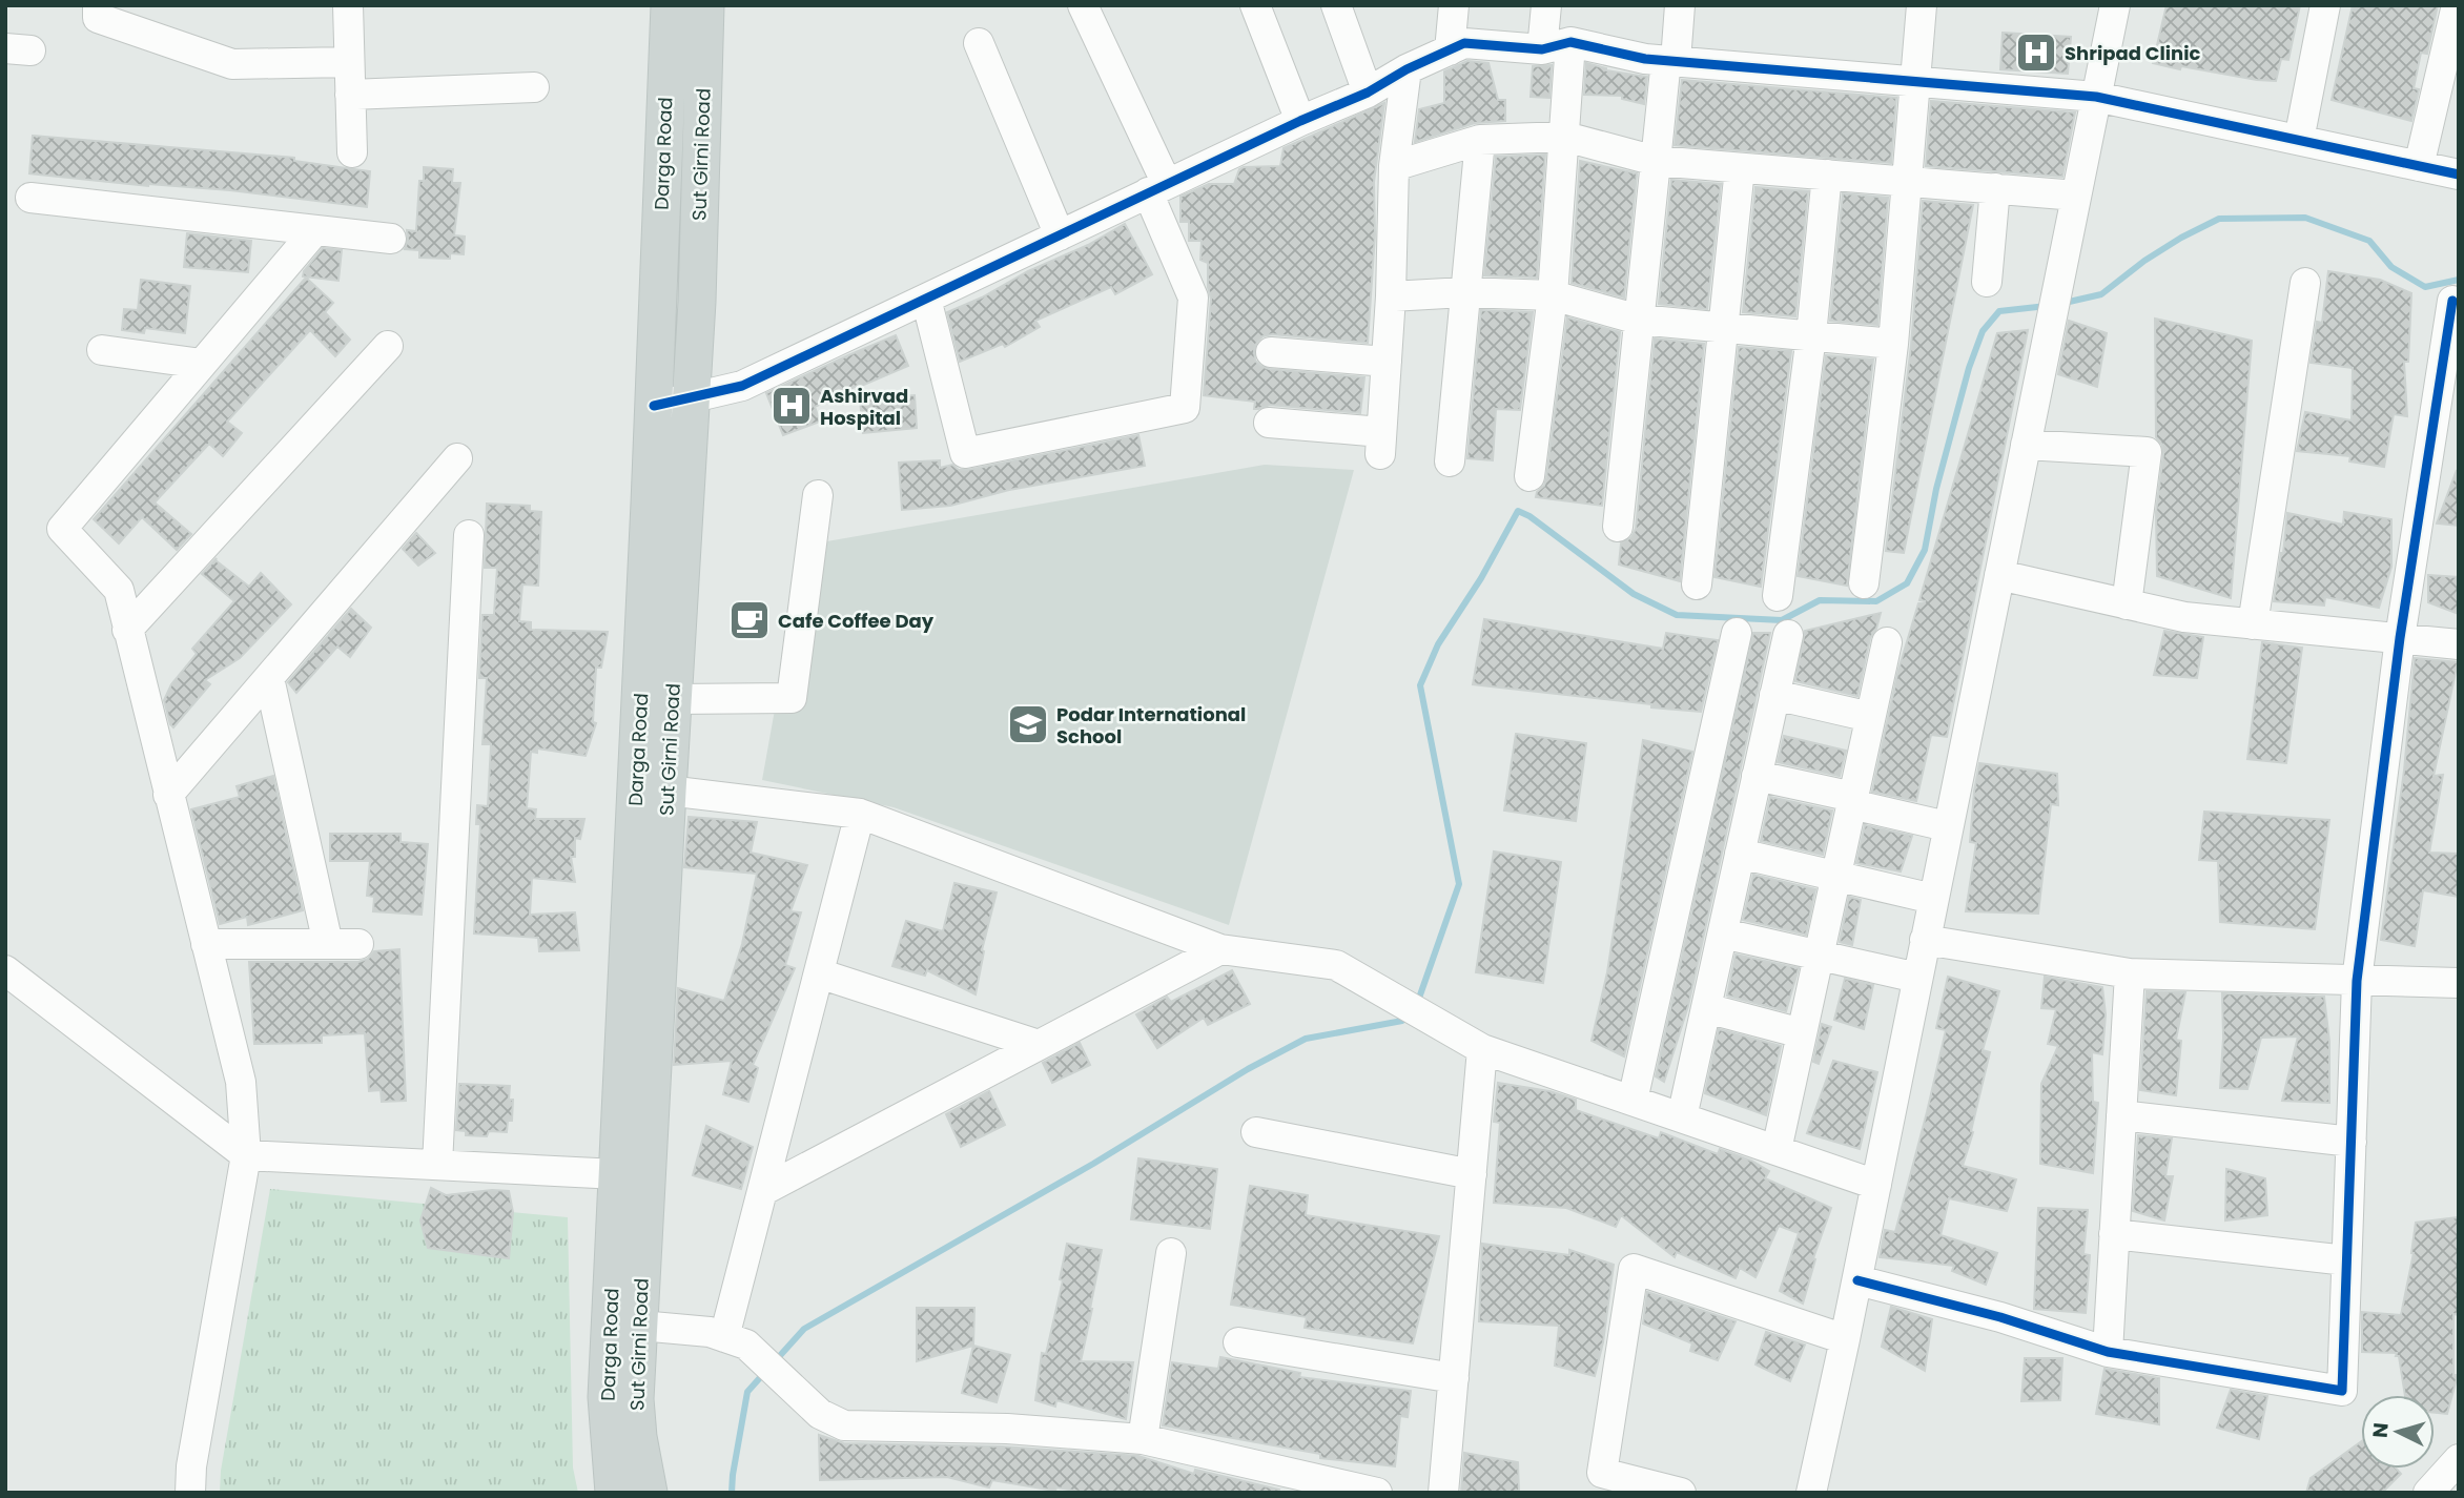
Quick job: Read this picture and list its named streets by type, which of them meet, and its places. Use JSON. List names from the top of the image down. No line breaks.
{"streets":{"main road":["Darga Road","Sut Girni Road"]},"crossings":[["Darga Road","Sut Girni Road"]],"places":{"hospital":["Shripad Clinic","Ashirvad Hospital"],"cafe":["Cafe Coffee Day"],"school or university":["Podar International School"]},"north":"left"}
